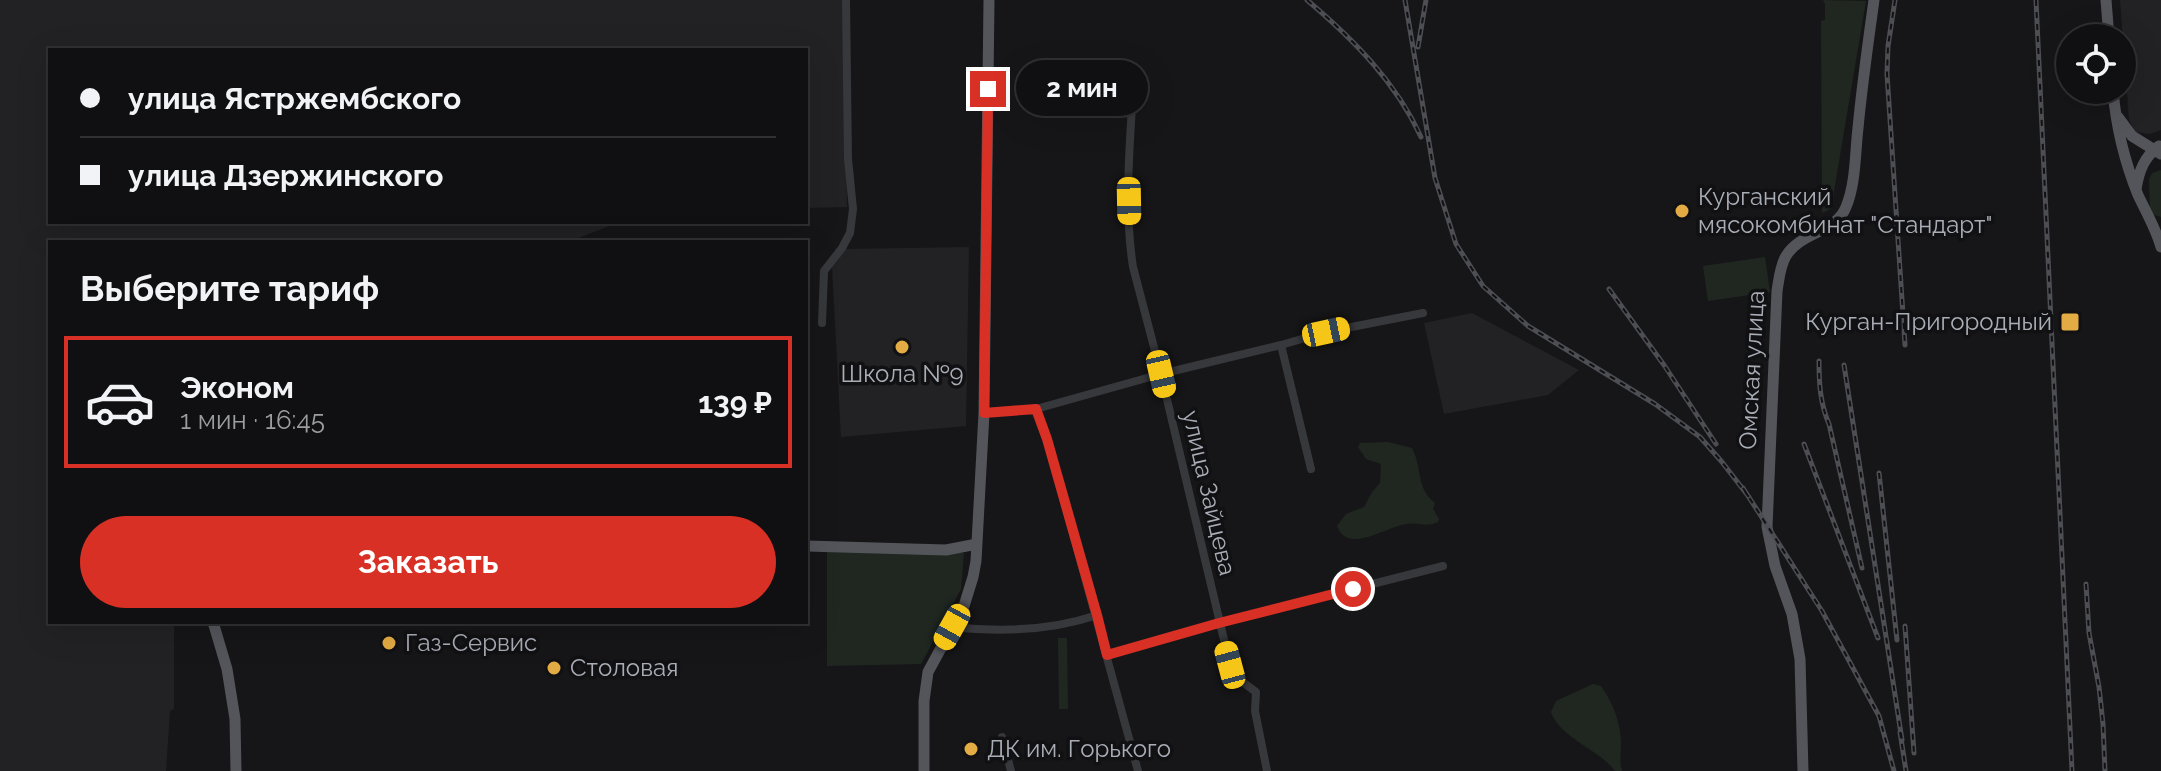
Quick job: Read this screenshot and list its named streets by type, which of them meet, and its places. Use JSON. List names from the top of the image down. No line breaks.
{"streets":{"main road":["Омская улица"],"street":["улица Зайцева"]},"places":{"other":["Курганский мясокомбинат \"Стандарт\"","Школа №9","Газ-Сервис","Столовая","ДК им. Горького"],"transit":["Курган-Пригородный"]},"page":{"banner":["улица Ястржембского","улица Дзержинского"],"bubble":"2 мин","heading":"Выберите тариф","list":[{"name":"Эконом","note":"1 мин · 16:45","value":"139 ₽"}],"buttons":"Заказать"}}
